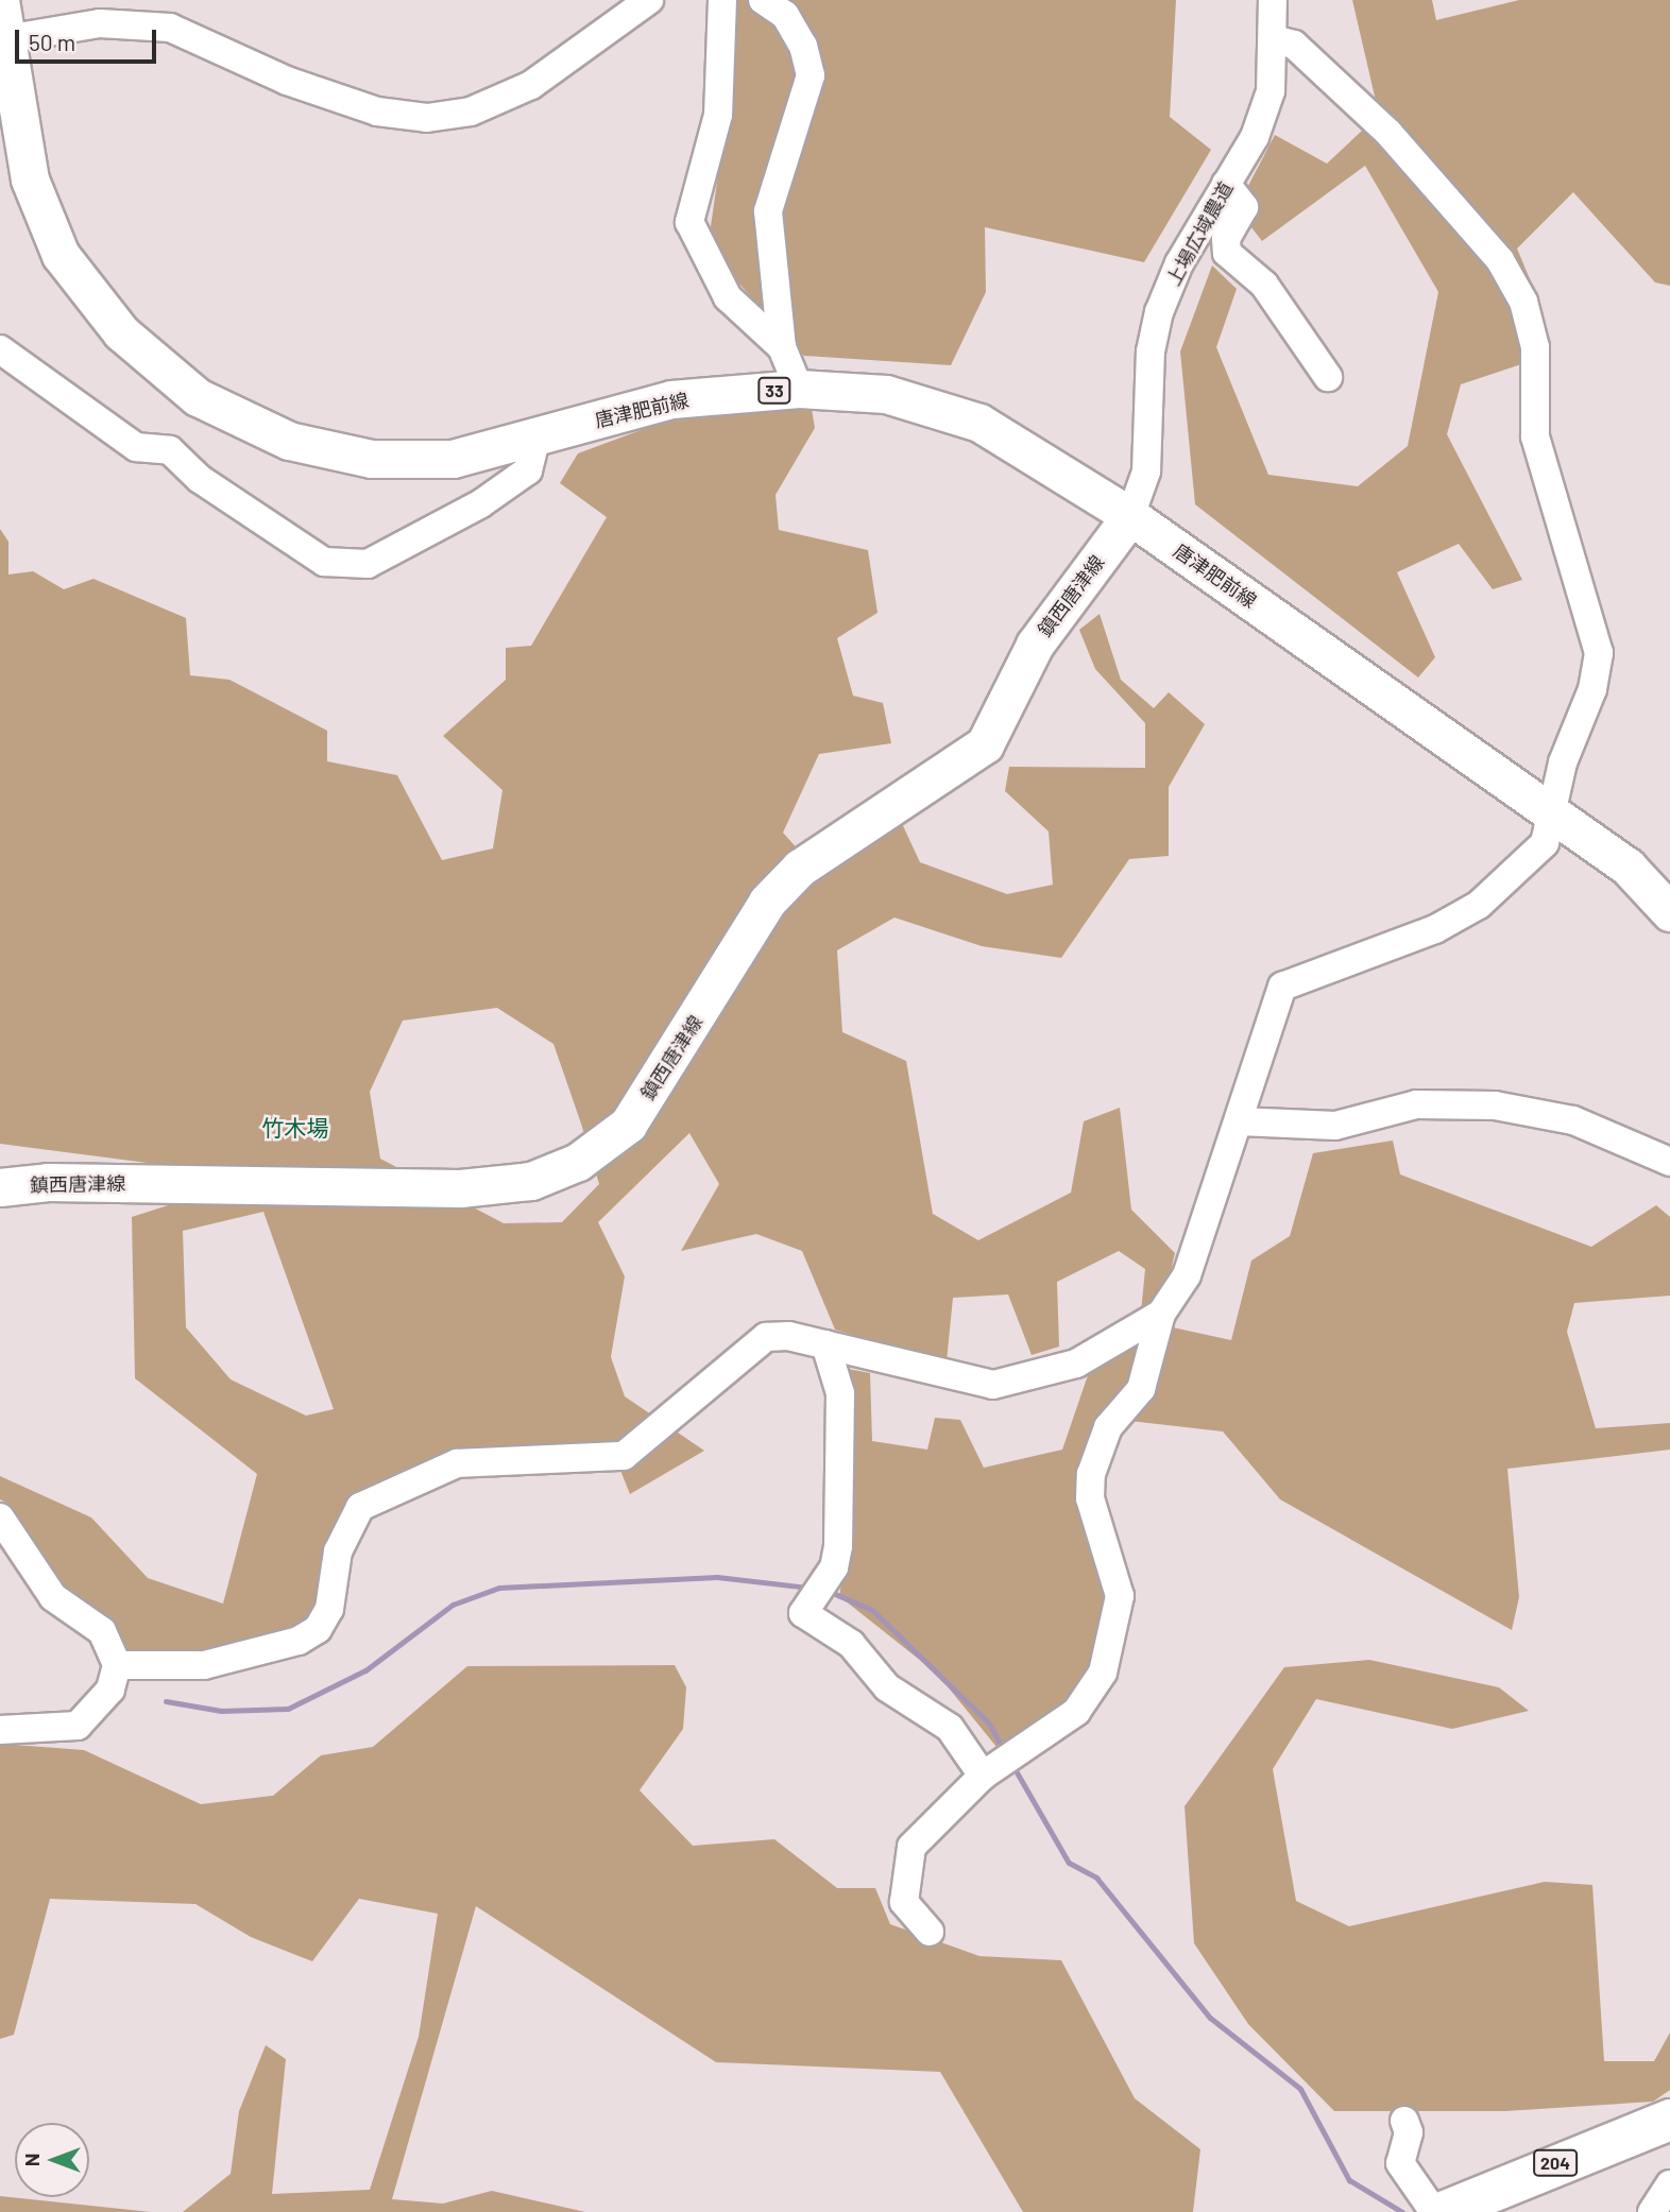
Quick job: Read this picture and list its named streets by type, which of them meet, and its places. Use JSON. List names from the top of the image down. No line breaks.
{"streets":{"highway":["204"],"main road":["33","唐津肥前線","鎮西唐津線"],"street":["上場広域農道"]},"crossings":[["上場広域農道","唐津肥前線"],["上場広域農道","鎮西唐津線"],["唐津肥前線","鎮西唐津線"]],"districts":["竹木場"],"scale_bar":"50 m","north":"left"}
